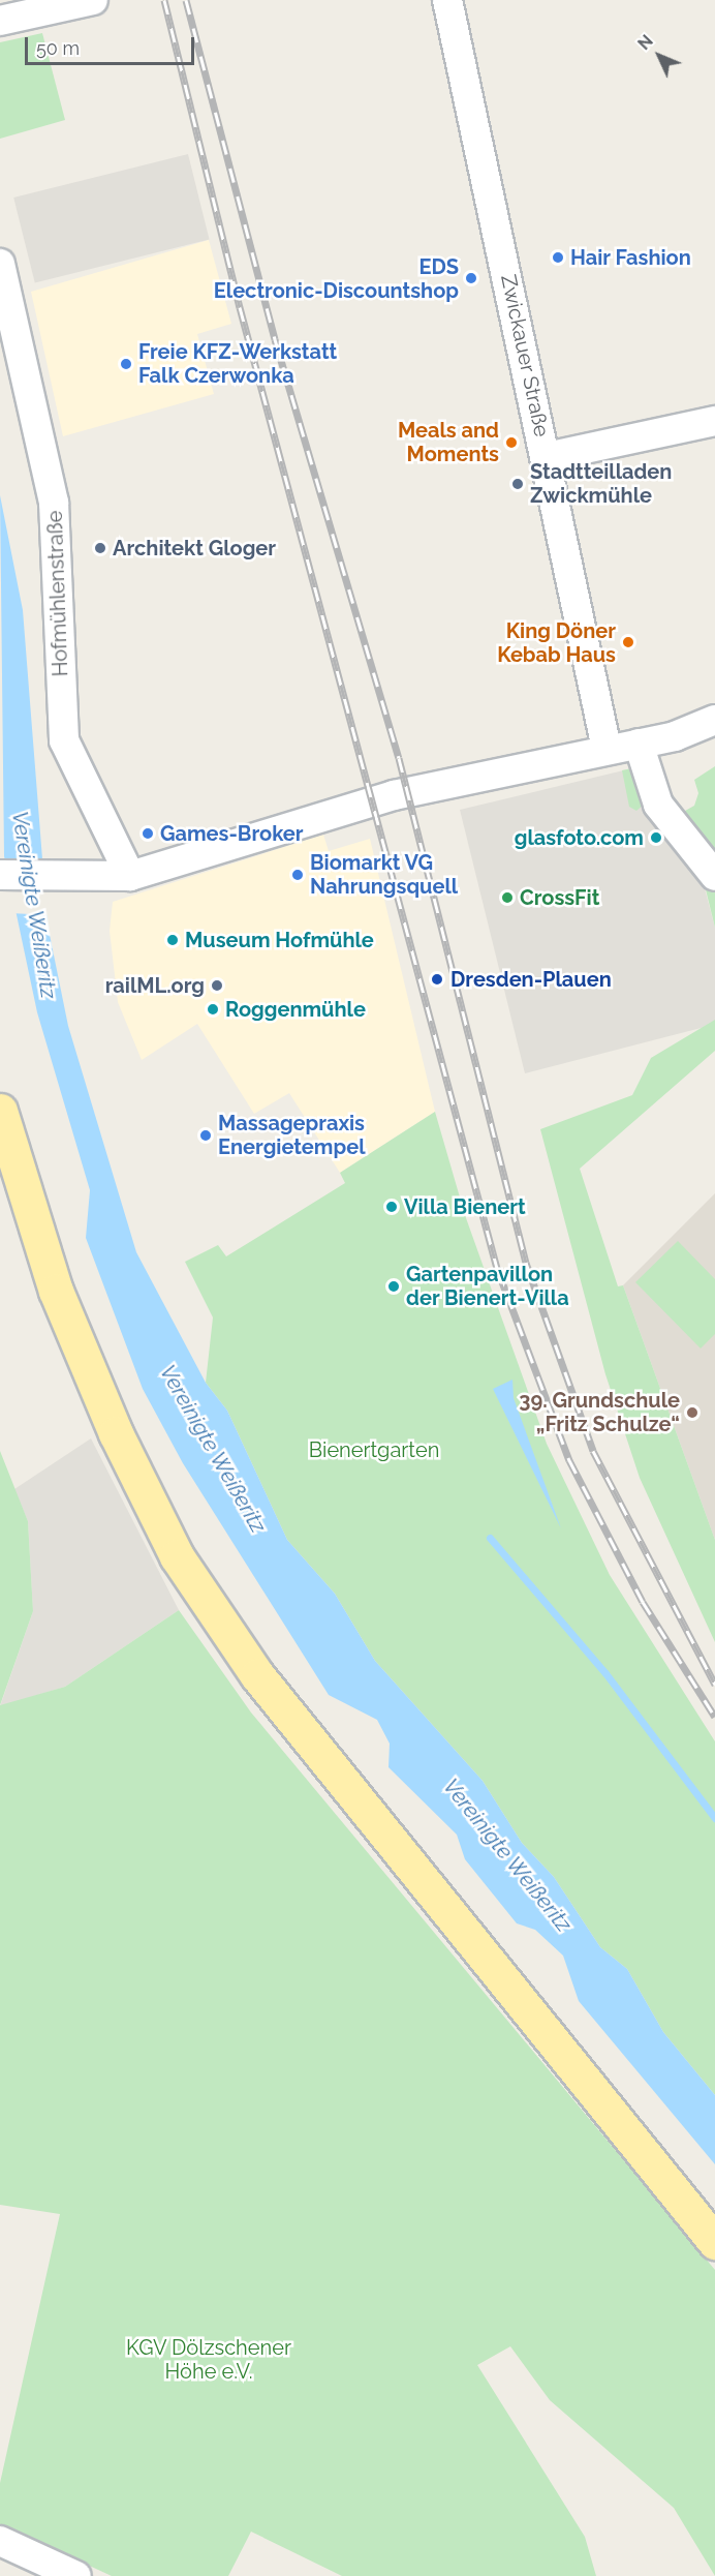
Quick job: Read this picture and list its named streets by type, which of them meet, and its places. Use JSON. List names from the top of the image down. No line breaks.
{"streets":{"street":["Zwickauer Straße","Hofmühlenstraße"]},"water":["Vereinigte Weißeritz"],"parks":["Bienertgarten","KGV Dölzschener Höhe e.V."],"places":["Hair Fashion","EDS Electronic-Discountshop","Freie KFZ-Werkstatt Falk Czerwonka","Meals and Moments","Stadtteilladen Zwickmühle","Architekt Gloger","King Döner Kebab Haus","Games-Broker","glasfoto.com","Biomarkt VG Nahrungsquell","CrossFit","Museum Hofmühle","Dresden-Plauen","railML.org","Roggenmühle","Massagepraxis Energietempel","Villa Bienert","Gartenpavillon der Bienert-Villa","39. Grundschule „Fritz Schulze“"],"scale_bar":"50 m","north":"top left"}
